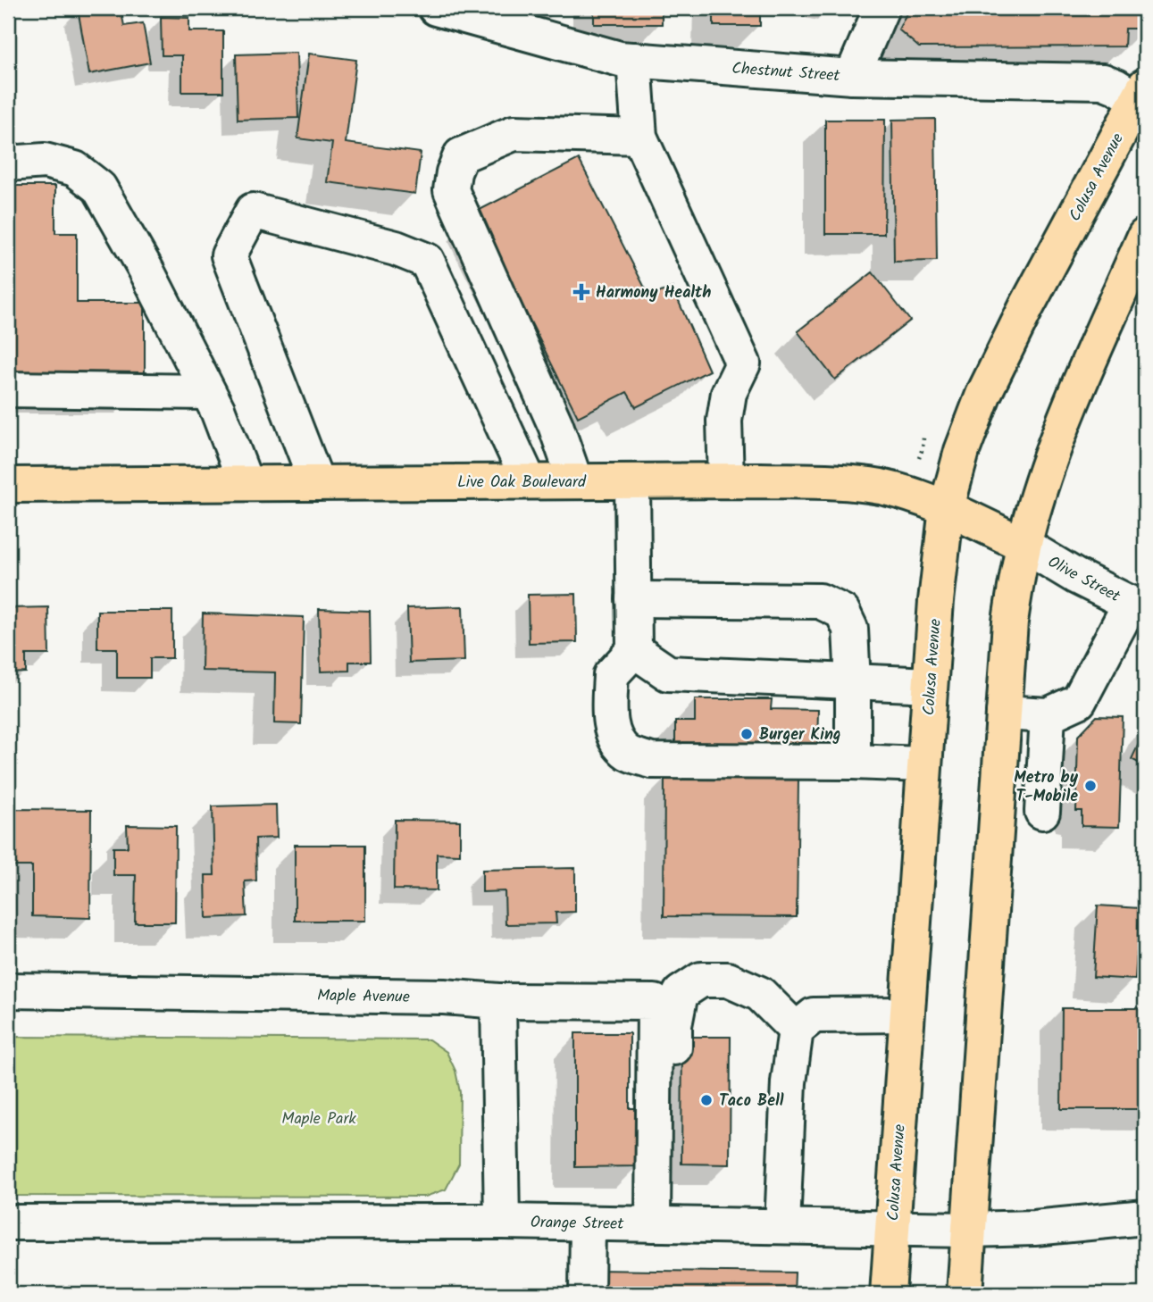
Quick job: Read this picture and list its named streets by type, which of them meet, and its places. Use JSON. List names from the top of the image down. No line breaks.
{"streets":{"main road":["Colusa Avenue","Live Oak Boulevard"],"street":["Chestnut Street","Olive Street","Maple Avenue","Orange Street"]},"crossings":[["Chestnut Street","Colusa Avenue"],["Colusa Avenue","Live Oak Boulevard"],["Colusa Avenue","Orange Street"],["Live Oak Boulevard","Olive Street"],["Maple Avenue","Orange Street"]],"parks":["Maple Park"],"places":{"health":["Harmony Health"],"other":["Burger King","Metro by T-Mobile","Taco Bell"]}}
